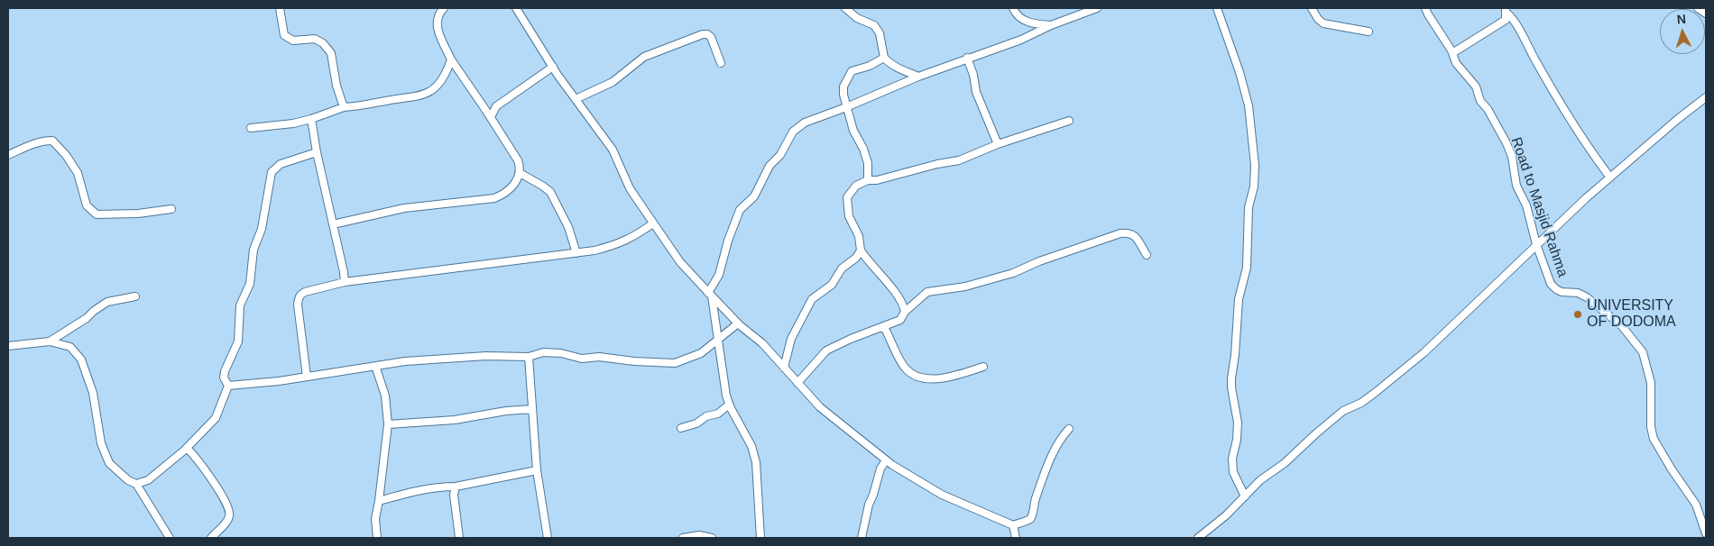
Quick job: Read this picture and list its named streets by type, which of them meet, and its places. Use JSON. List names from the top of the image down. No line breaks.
{"streets":{"street":["Road to Masjid Rahma"]},"places":["UNIVERSITY OF DODOMA"],"north":"top"}
